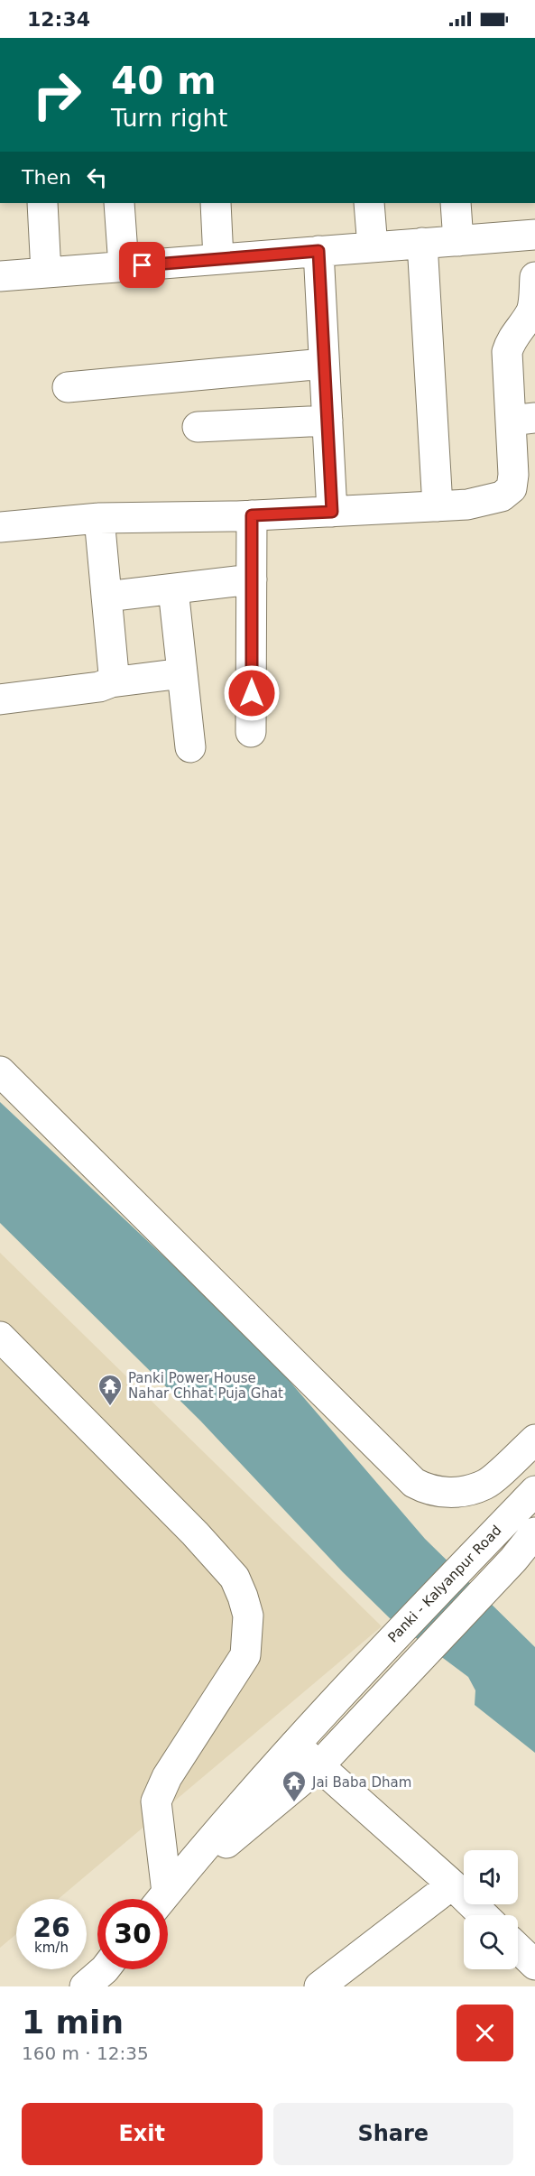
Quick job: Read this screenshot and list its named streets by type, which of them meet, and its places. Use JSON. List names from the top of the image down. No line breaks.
{"streets":{"street":["Panki - Kalyanpur Road"]},"places":{"temple":["Panki Power House Nahar Chhat Puja Ghat","Jai Baba Dham"]},"page":{"status":"12:34","turn":["40 m","Turn right"],"then":"Then","speed":"26 km/h","limit":"30","heading":["1 min","160 m · 12:35"],"buttons":["Exit","Share"]}}
